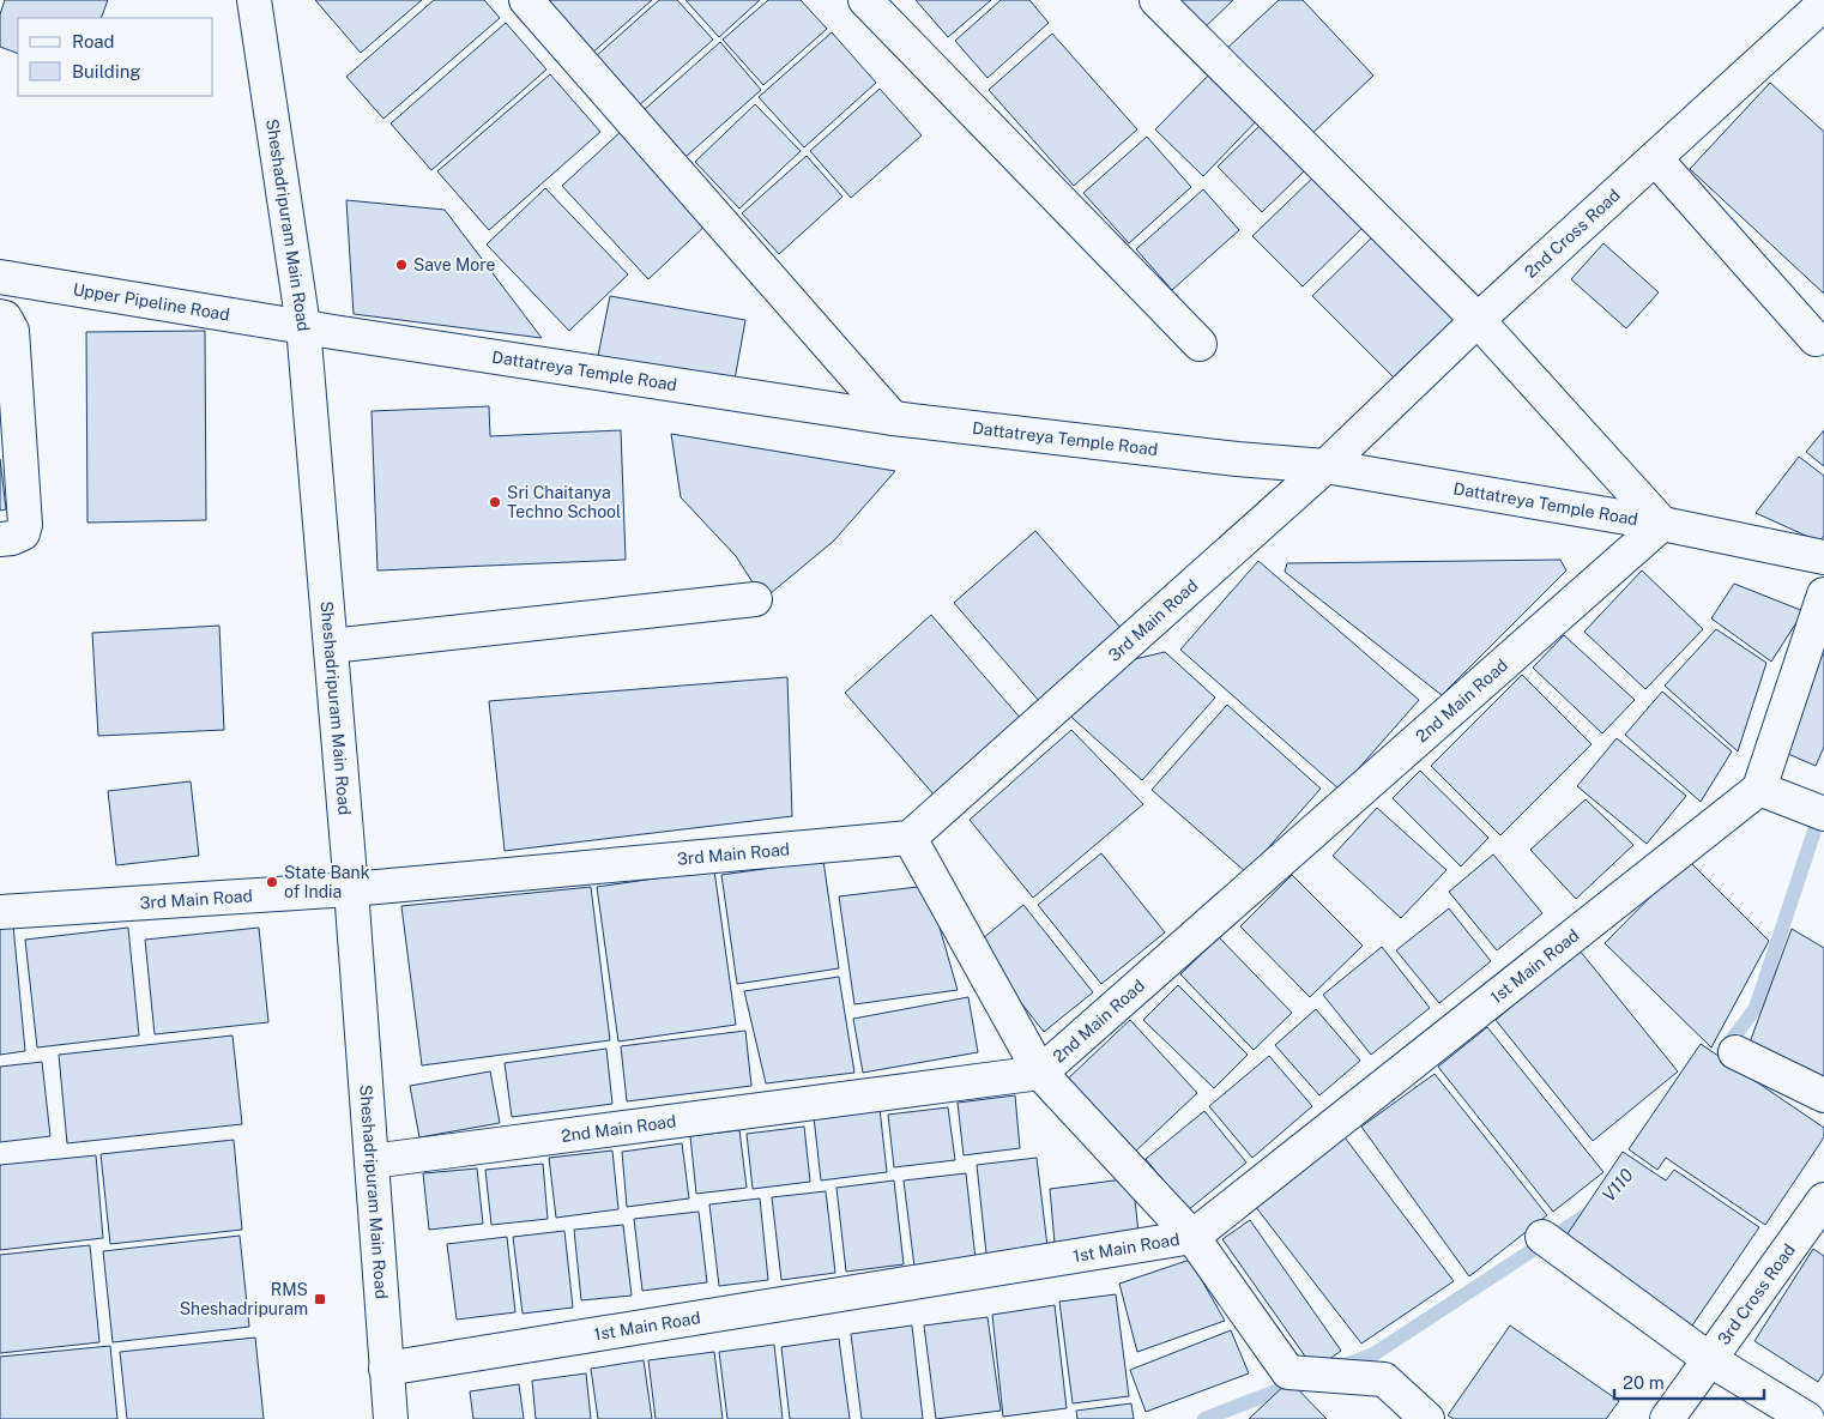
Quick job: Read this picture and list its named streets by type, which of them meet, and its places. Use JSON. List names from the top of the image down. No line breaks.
{"streets":{"street":["Sheshadripuram Main Road","2nd Cross Road","Upper Pipeline Road","Dattatreya Temple Road","3rd Main Road","2nd Main Road","1st Main Road","3rd Cross Road"]},"crossings":[["Sheshadripuram Main Road","Upper Pipeline Road"],["Sheshadripuram Main Road","Dattatreya Temple Road"],["Sheshadripuram Main Road","3rd Main Road"],["Sheshadripuram Main Road","2nd Main Road"],["Sheshadripuram Main Road","1st Main Road"],["2nd Cross Road","Dattatreya Temple Road"],["2nd Cross Road","3rd Main Road"],["Upper Pipeline Road","Dattatreya Temple Road"],["Dattatreya Temple Road","3rd Main Road"],["Dattatreya Temple Road","2nd Main Road"]],"water":["V110"],"places":{"other":["Save More","Sri Chaitanya Techno School","State Bank of India"],"transit":["RMS Sheshadripuram"]},"legend":["Road","Building"],"scale_bar":"20 m"}
